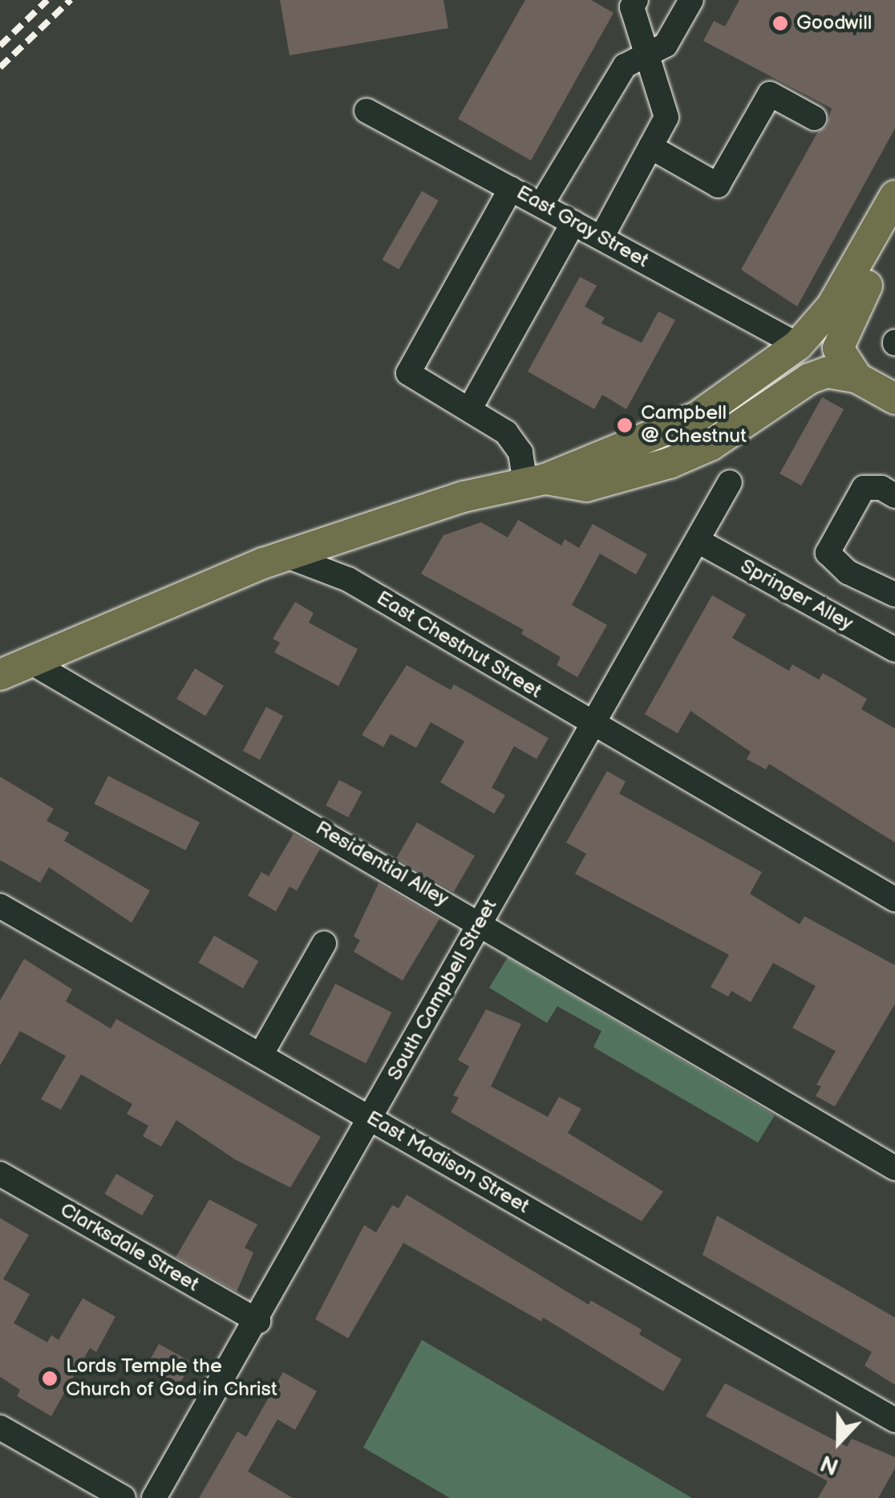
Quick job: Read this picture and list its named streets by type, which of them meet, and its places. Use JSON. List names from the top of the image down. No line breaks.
{"streets":{"street":["East Gray Street","Springer Alley","East Chestnut Street","Residential Alley","South Campbell Street","East Madison Street","Clarksdale Street"]},"crossings":[["Springer Alley","South Campbell Street"],["East Chestnut Street","South Campbell Street"],["Residential Alley","South Campbell Street"],["South Campbell Street","East Madison Street"],["South Campbell Street","Clarksdale Street"]],"places":["Goodwill","Campbell @ Chestnut","Lords Temple the Church of God in Christ"],"north":"bottom"}
